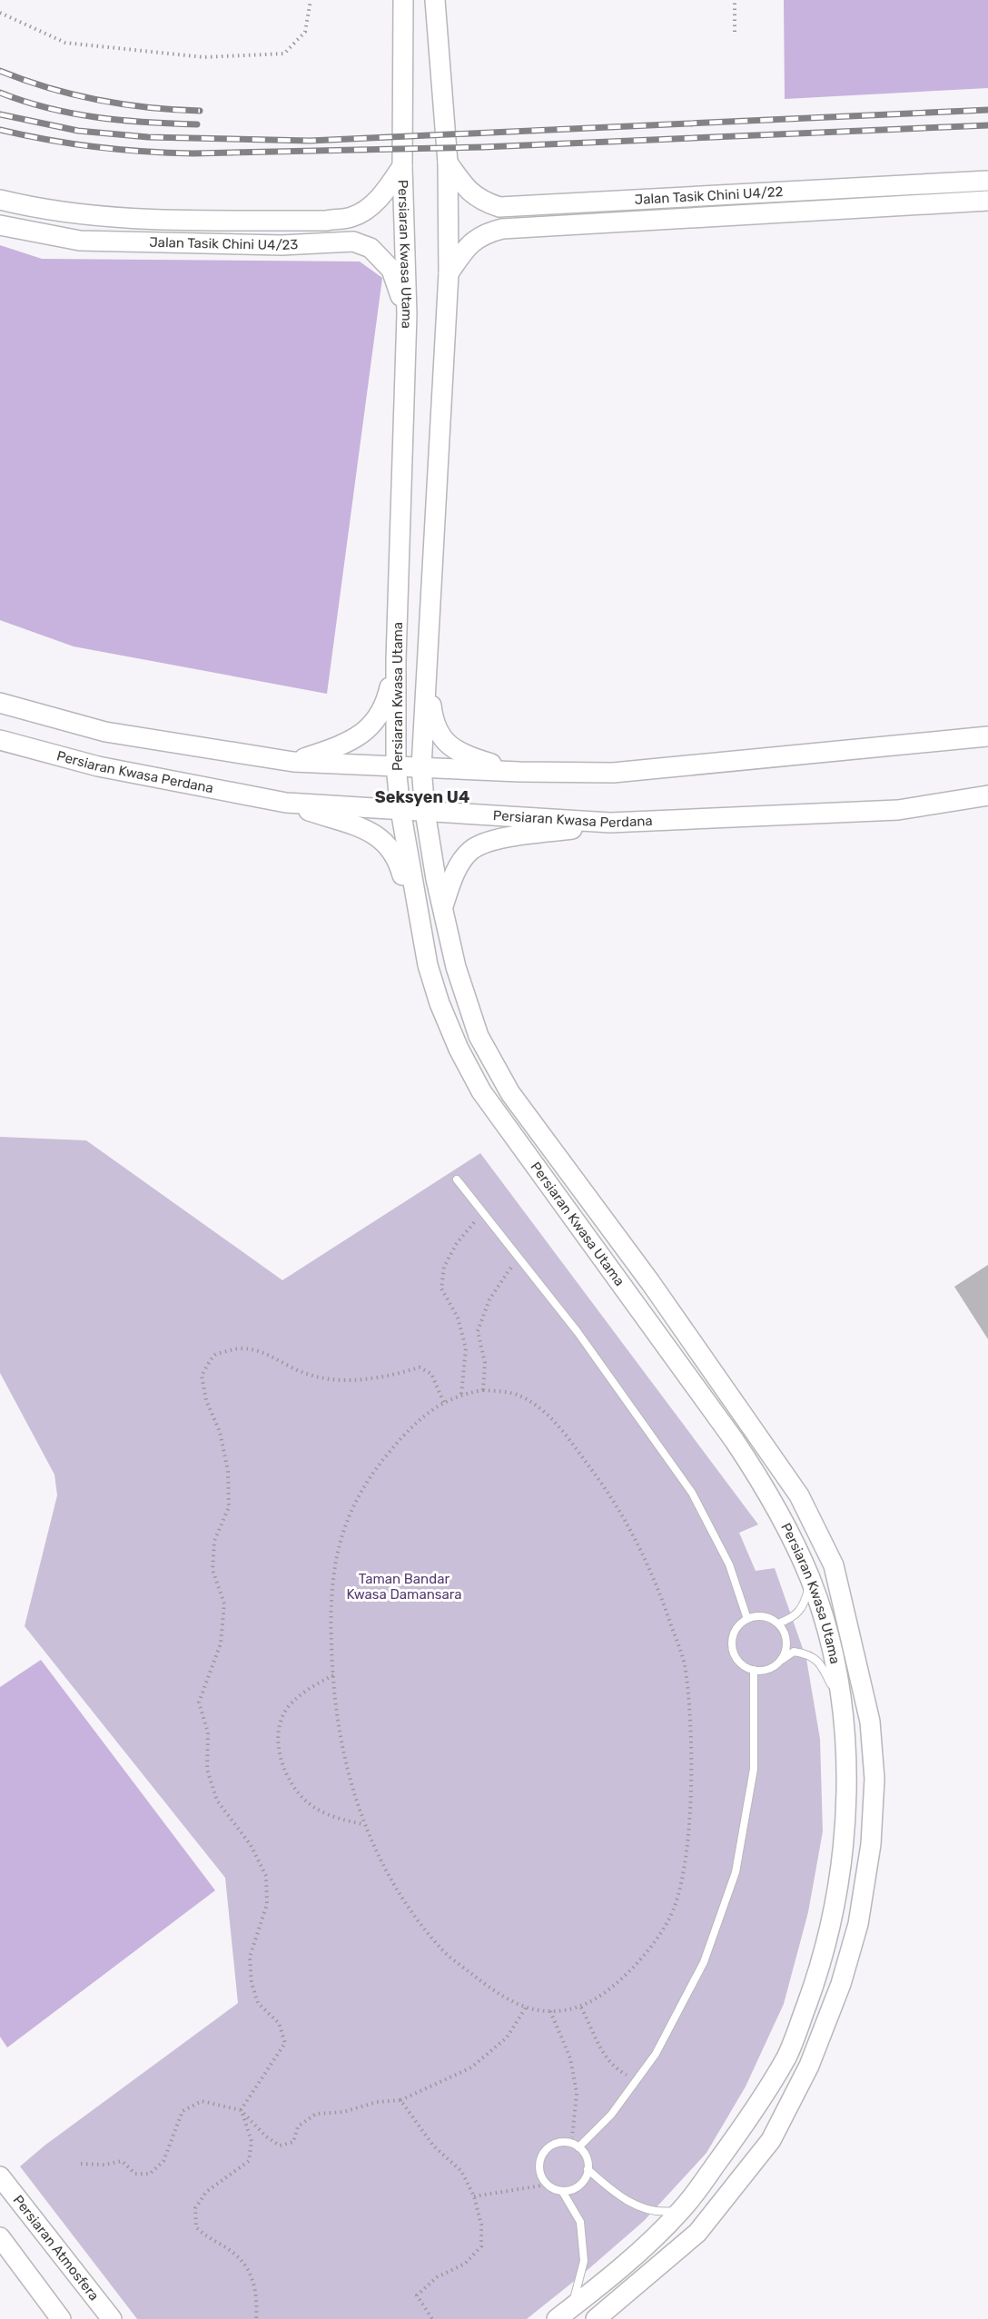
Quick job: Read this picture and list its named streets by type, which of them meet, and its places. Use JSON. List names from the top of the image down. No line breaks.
{"streets":{"main road":["Jalan Tasik Chini U4/22","Jalan Tasik Chini U4/23","Persiaran Kwasa Utama","Persiaran Kwasa Perdana","Persiaran Atmosfera"]},"crossings":[["Jalan Tasik Chini U4/22","Persiaran Kwasa Utama"],["Jalan Tasik Chini U4/23","Persiaran Kwasa Utama"],["Persiaran Kwasa Utama","Persiaran Kwasa Perdana"]],"districts":["Seksyen U4"],"parks":["Taman Bandar Kwasa Damansara"]}
